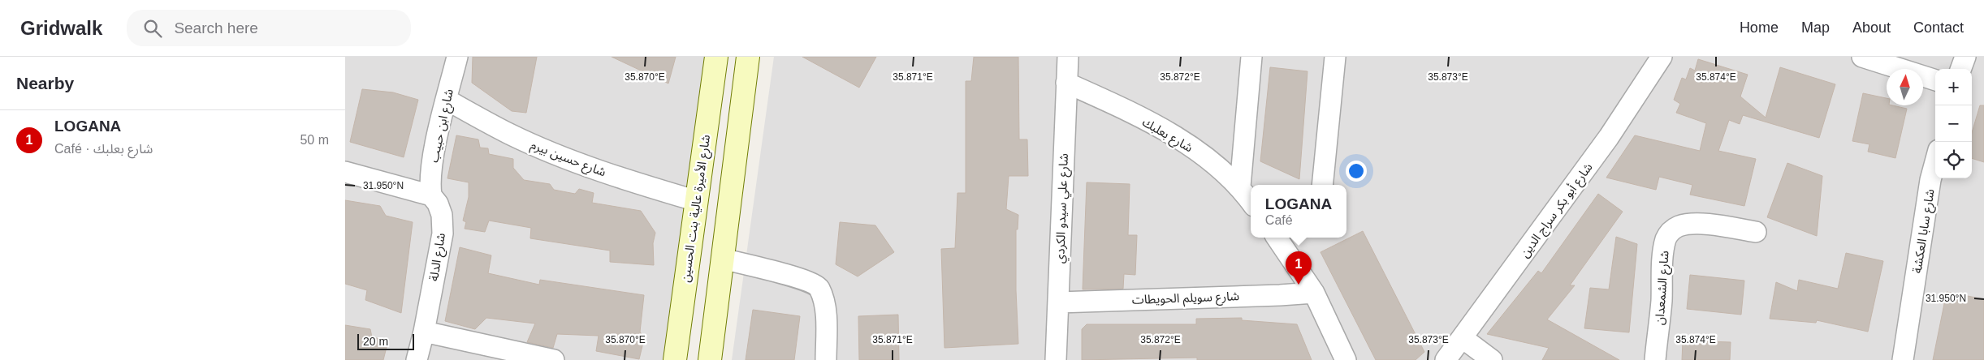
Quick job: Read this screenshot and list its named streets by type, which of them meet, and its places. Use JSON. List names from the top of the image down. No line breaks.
{"streets":{"main road":["شارع الأميرة عالية بنت الحسين"],"street":["شارع ابن حبيب","شارع بعلبك","شارع حسين بيرم","شارع علي سيدو الكردي","شارع أبو بكر سراج الدين","شارع سابا العكشة","شارع الدلة","شارع الشمعدان","شارع سويلم الحويطات"]},"crossings":[["شارع ابن حبيب","شارع حسين بيرم"],["شارع ابن حبيب","شارع الدلة"],["شارع بعلبك","شارع علي سيدو الكردي"],["شارع حسين بيرم","شارع الأميرة عالية بنت الحسين"],["شارع علي سيدو الكردي","شارع سويلم الحويطات"]],"scale_bar":"20 m","north":"top","page":{"header":"Gridwalk","search":"Search here","nav":["Home","Map","About","Contact"],"heading":"Nearby","map_buttons":["+","−"],"list":[{"mark":"1","name":"LOGANA","note":"Café · شارع بعلبك","value":"50 m"}],"popup":["LOGANA","Café"],"pins":"1","scale":"20 m"},"coordinates":["35.870°E","35.871°E","35.872°E","35.873°E","35.874°E","31.950°N"]}
